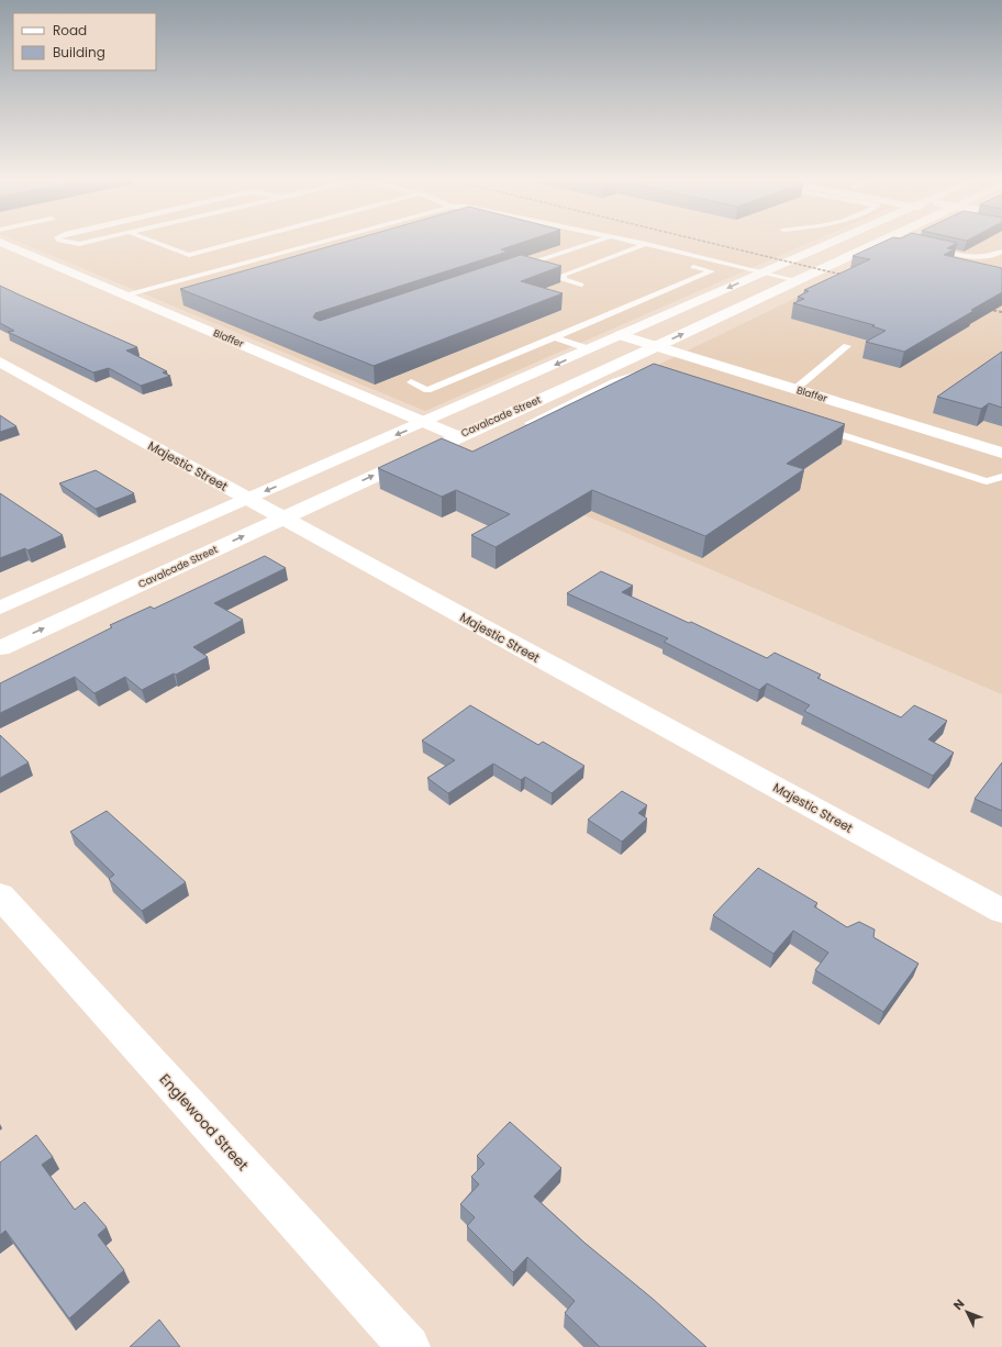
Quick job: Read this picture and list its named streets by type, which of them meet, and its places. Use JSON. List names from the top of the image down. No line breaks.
{"streets":{"main road":["Blaffer","Cavalcade Street","Majestic Street","Englewood Street"]},"crossings":[["Blaffer","Cavalcade Street"],["Cavalcade Street","Majestic Street"]],"legend":["Road","Building"],"north":"top left"}
